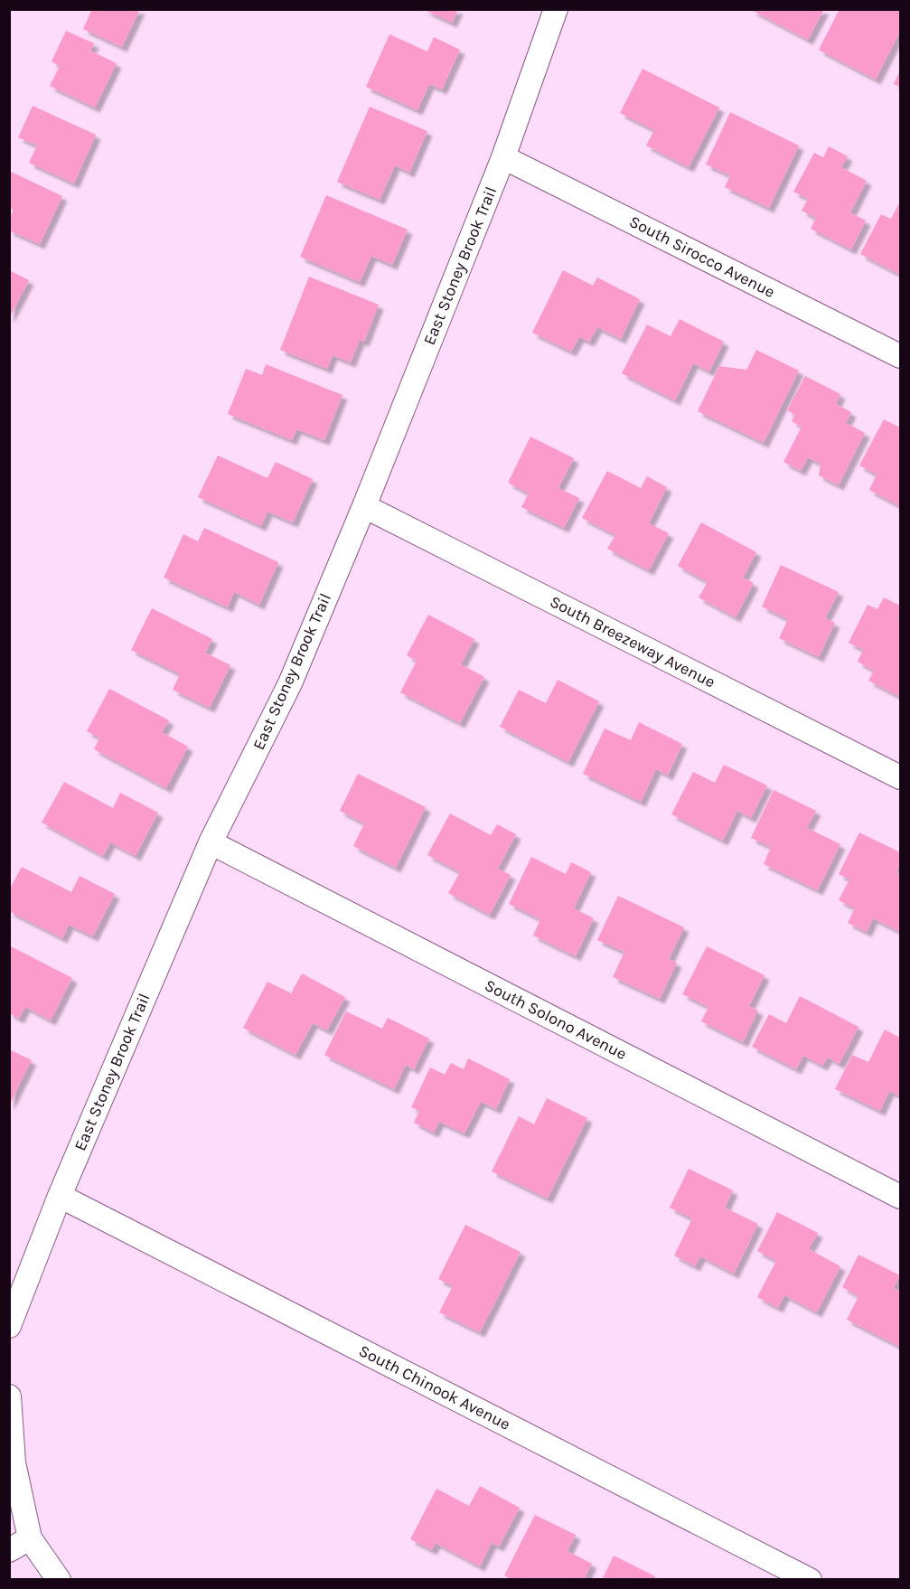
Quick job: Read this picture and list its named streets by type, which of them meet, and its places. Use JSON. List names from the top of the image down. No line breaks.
{"streets":{"street":["South Sirocco Avenue","East Stoney Brook Trail","South Breezeway Avenue","South Solono Avenue","South Chinook Avenue"]},"crossings":[["South Sirocco Avenue","East Stoney Brook Trail"],["East Stoney Brook Trail","South Breezeway Avenue"],["East Stoney Brook Trail","South Solono Avenue"],["East Stoney Brook Trail","South Chinook Avenue"]]}
